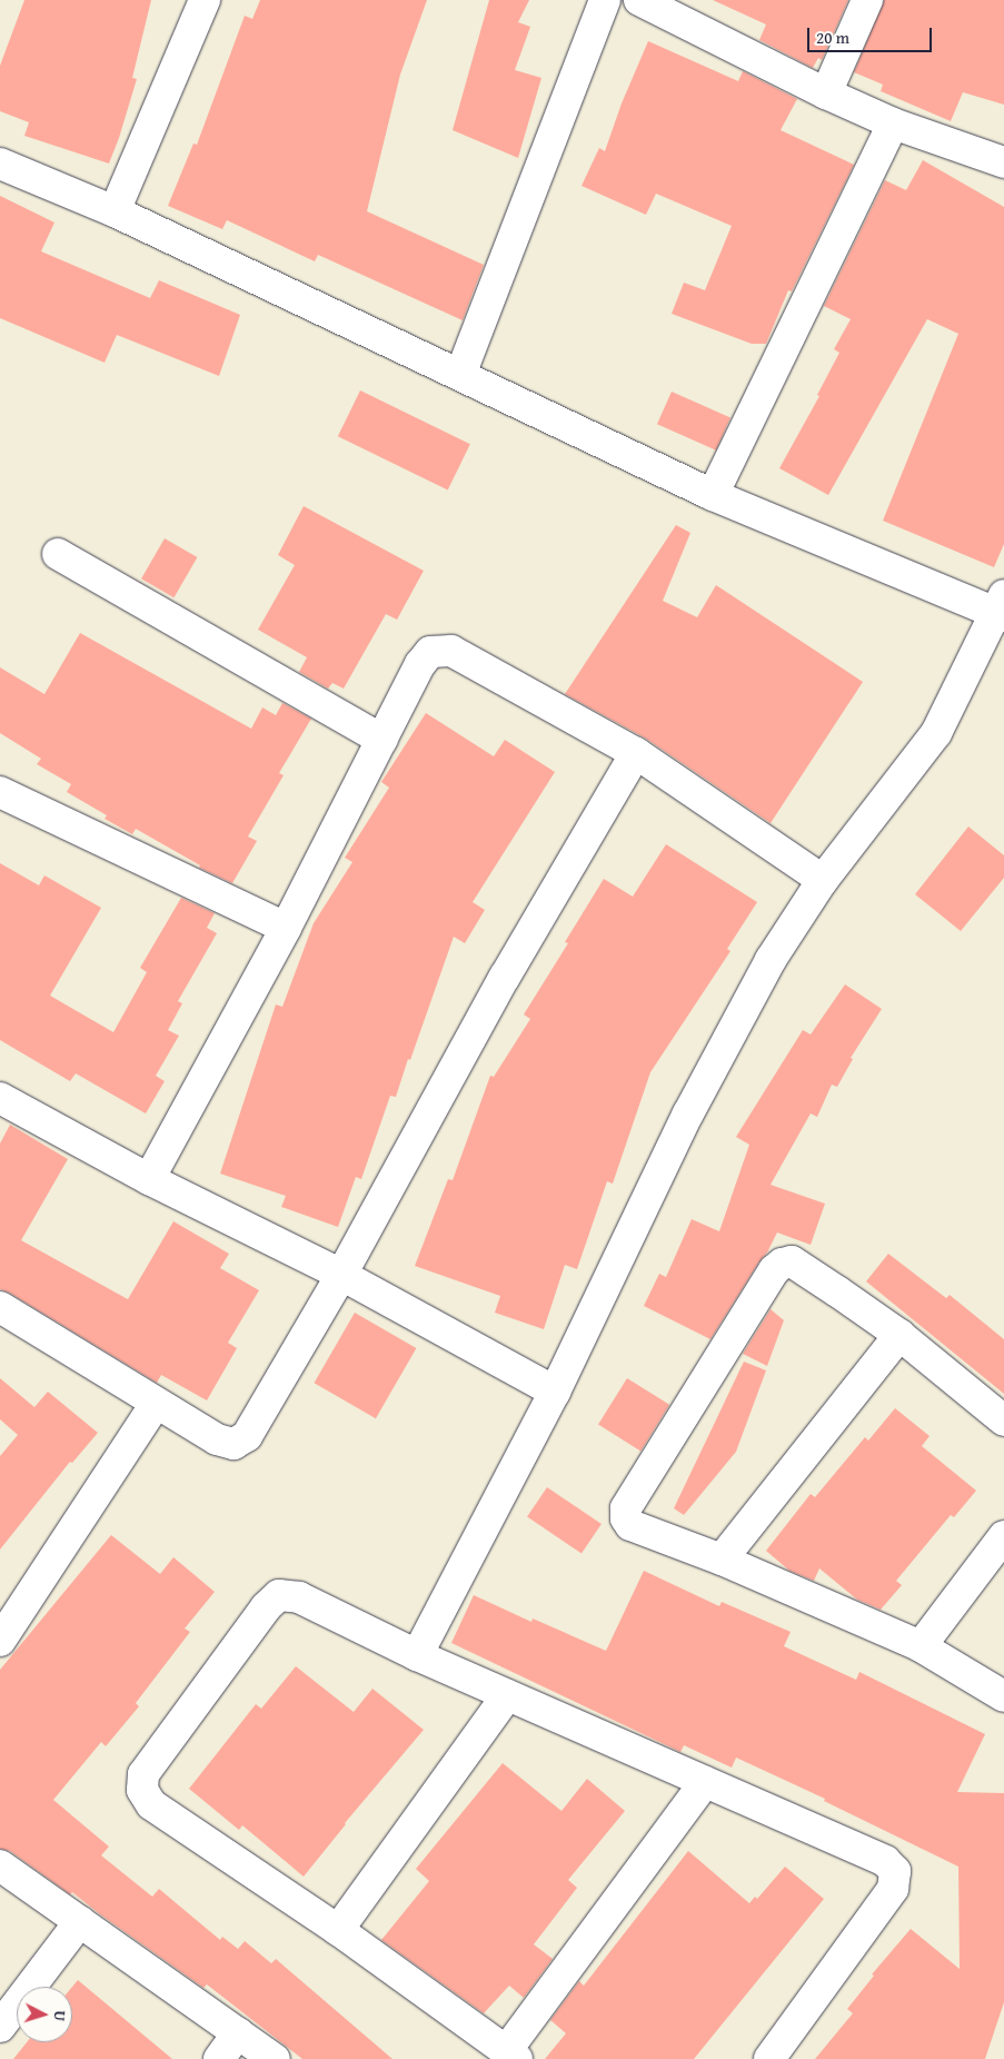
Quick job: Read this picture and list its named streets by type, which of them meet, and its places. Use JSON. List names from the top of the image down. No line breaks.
{"scale_bar":"20 m","north":"right"}
